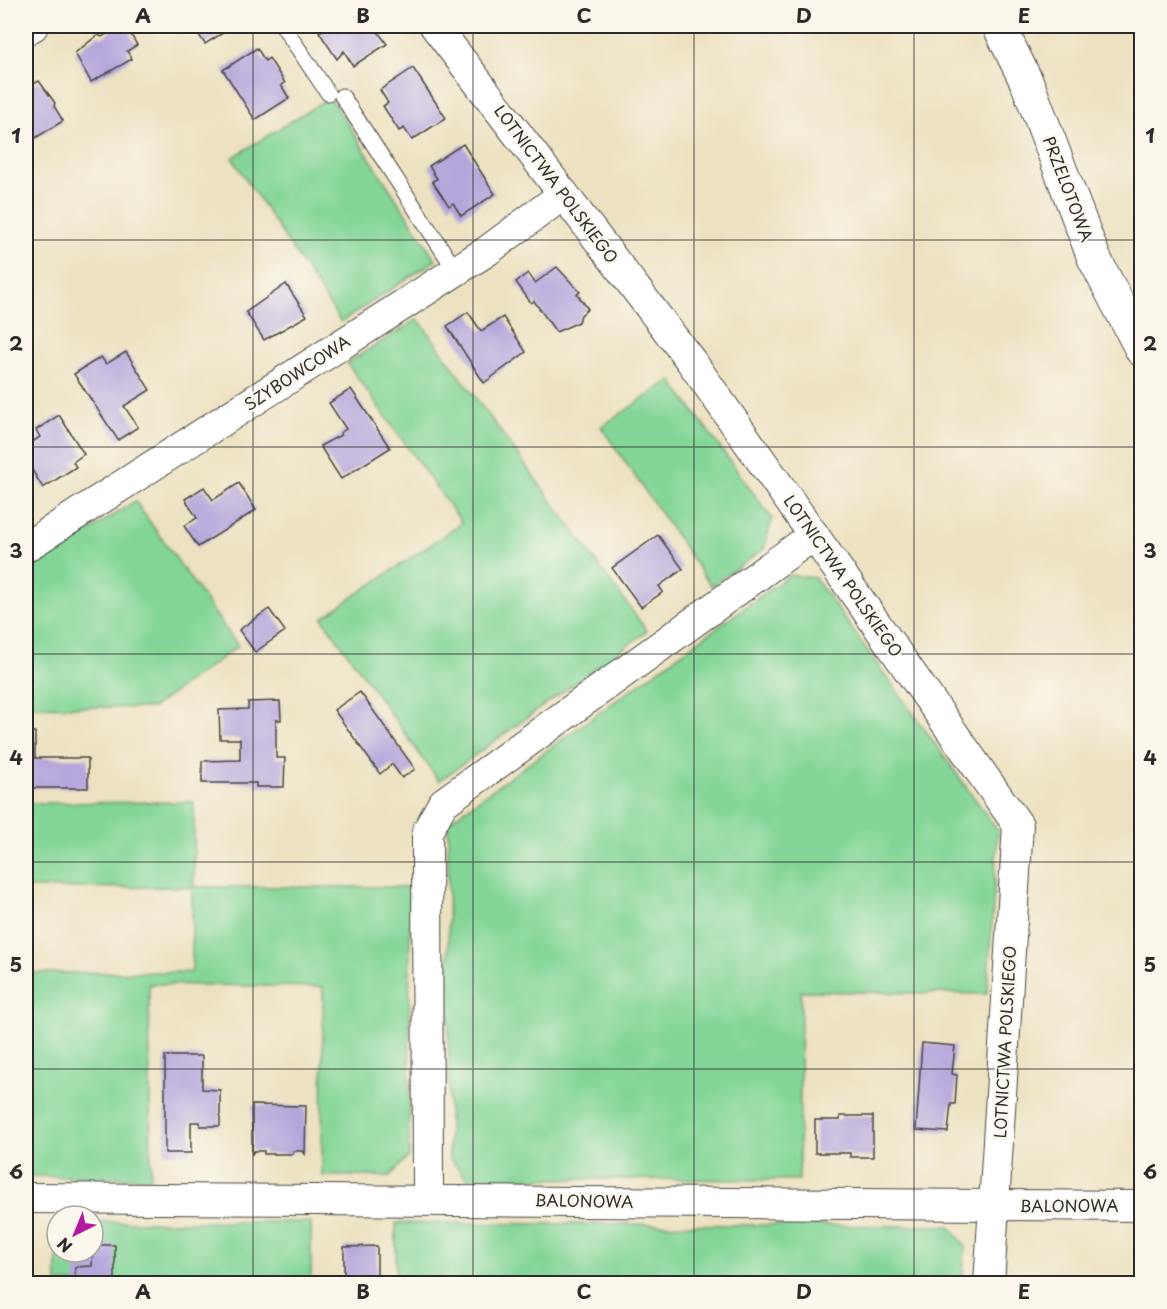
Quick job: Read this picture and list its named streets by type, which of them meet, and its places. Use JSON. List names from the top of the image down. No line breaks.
{"streets":{"street":["LOTNICTWA POLSKIEGO","PRZELOTOWA","SZYBOWCOWA","BALONOWA"]},"crossings":[["LOTNICTWA POLSKIEGO","SZYBOWCOWA"],["LOTNICTWA POLSKIEGO","BALONOWA"]],"north":"bottom left","grid":{"columns":["A","B","C","D","E"],"rows":["1","2","3","4","5","6"]}}
